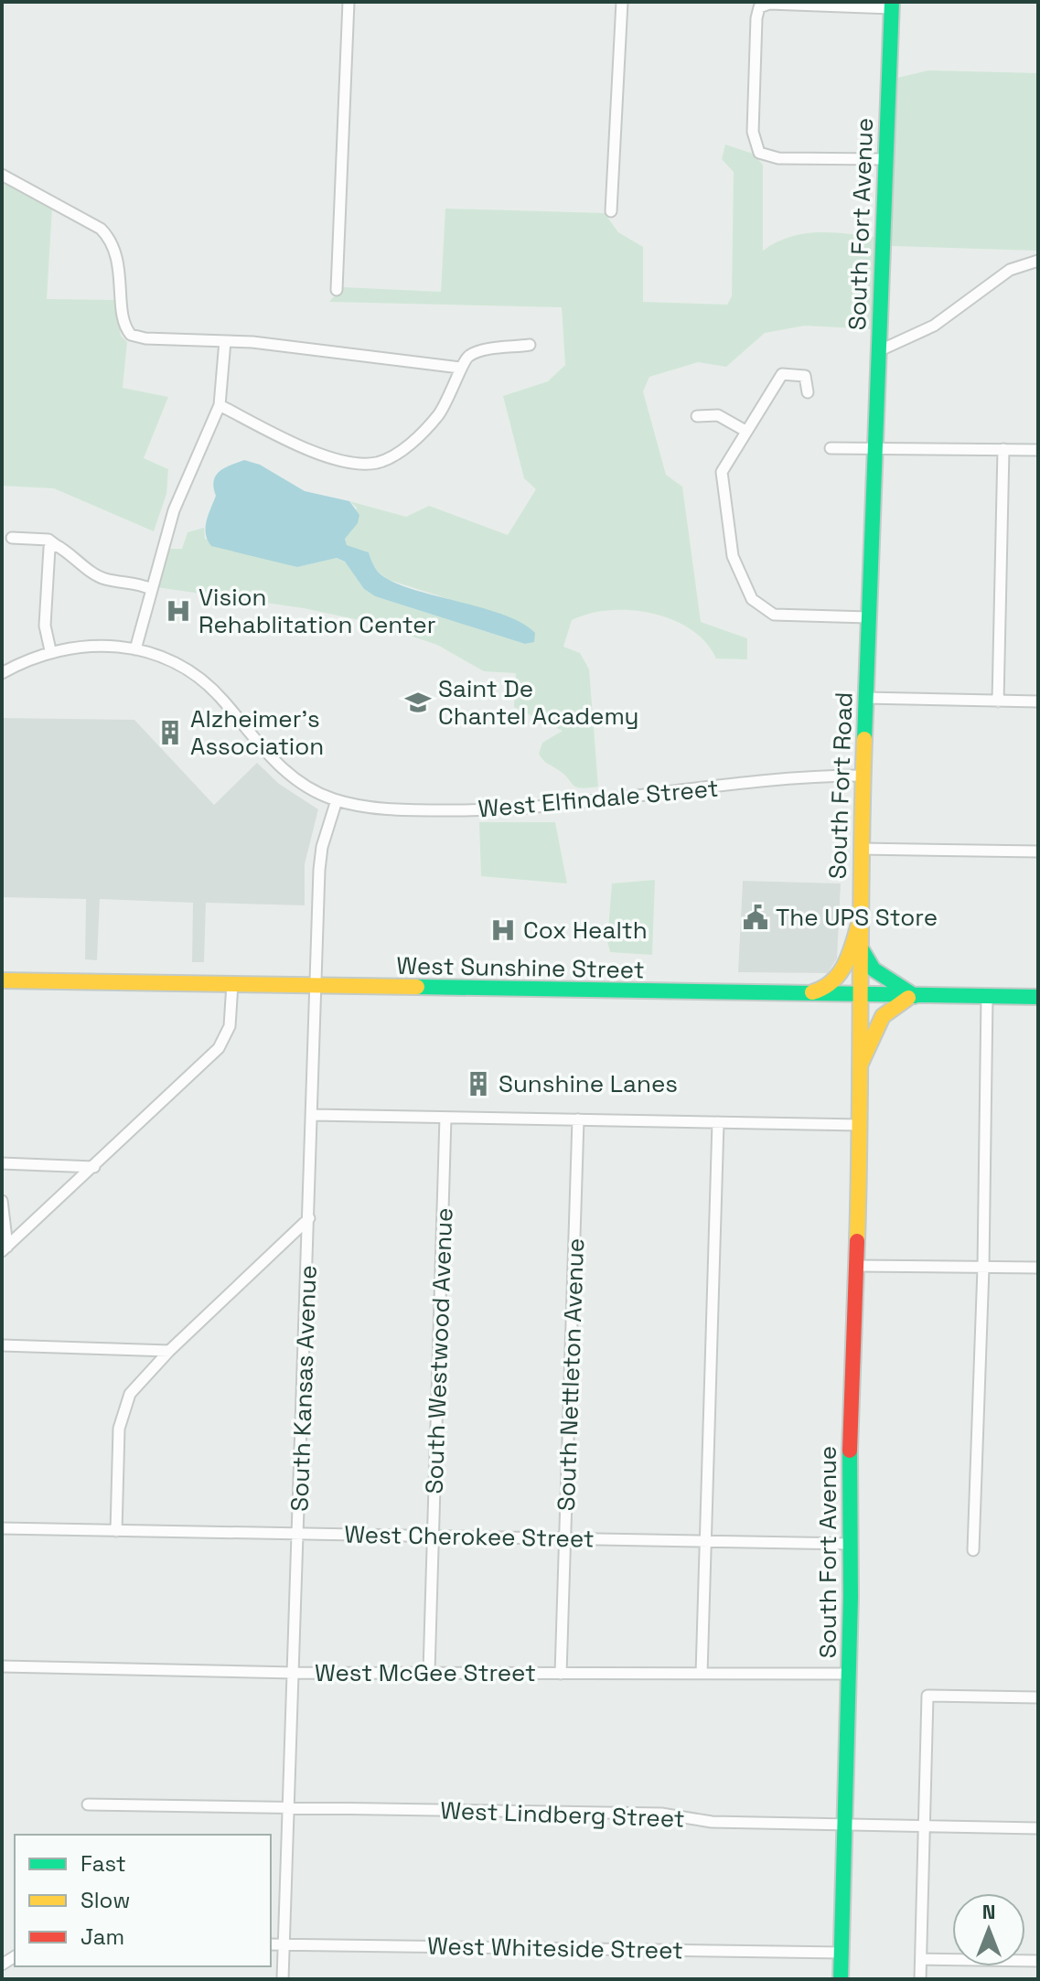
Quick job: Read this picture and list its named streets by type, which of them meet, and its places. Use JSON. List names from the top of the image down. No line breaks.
{"streets":{"street":["South Fort Avenue","South Fort Road","West Elfindale Street","West Sunshine Street","South Westwood Avenue","South Nettleton Avenue","South Kansas Avenue","West Cherokee Street","West McGee Street","West Lindberg Street","West Whiteside Street"]},"crossings":[["South Fort Avenue","South Fort Road"],["South Fort Avenue","West Cherokee Street"],["South Fort Avenue","West McGee Street"],["South Fort Avenue","West Lindberg Street"],["South Fort Avenue","West Whiteside Street"],["South Fort Road","West Elfindale Street"],["South Fort Road","West Sunshine Street"],["West Elfindale Street","South Kansas Avenue"],["West Sunshine Street","South Kansas Avenue"],["South Westwood Avenue","West Cherokee Street"],["South Westwood Avenue","West McGee Street"],["South Nettleton Avenue","West Cherokee Street"],["South Nettleton Avenue","West McGee Street"],["South Kansas Avenue","West Cherokee Street"],["South Kansas Avenue","West McGee Street"],["South Kansas Avenue","West Lindberg Street"],["South Kansas Avenue","West Whiteside Street"]],"places":{"hospital":["Vision Rehablitation Center","Cox Health"],"school or university":["Saint De Chantel Academy"],"building":["Alzheimer's Association","Sunshine Lanes"],"public building":["The UPS Store"]},"legend":["Fast","Slow","Jam"],"north":"top"}
